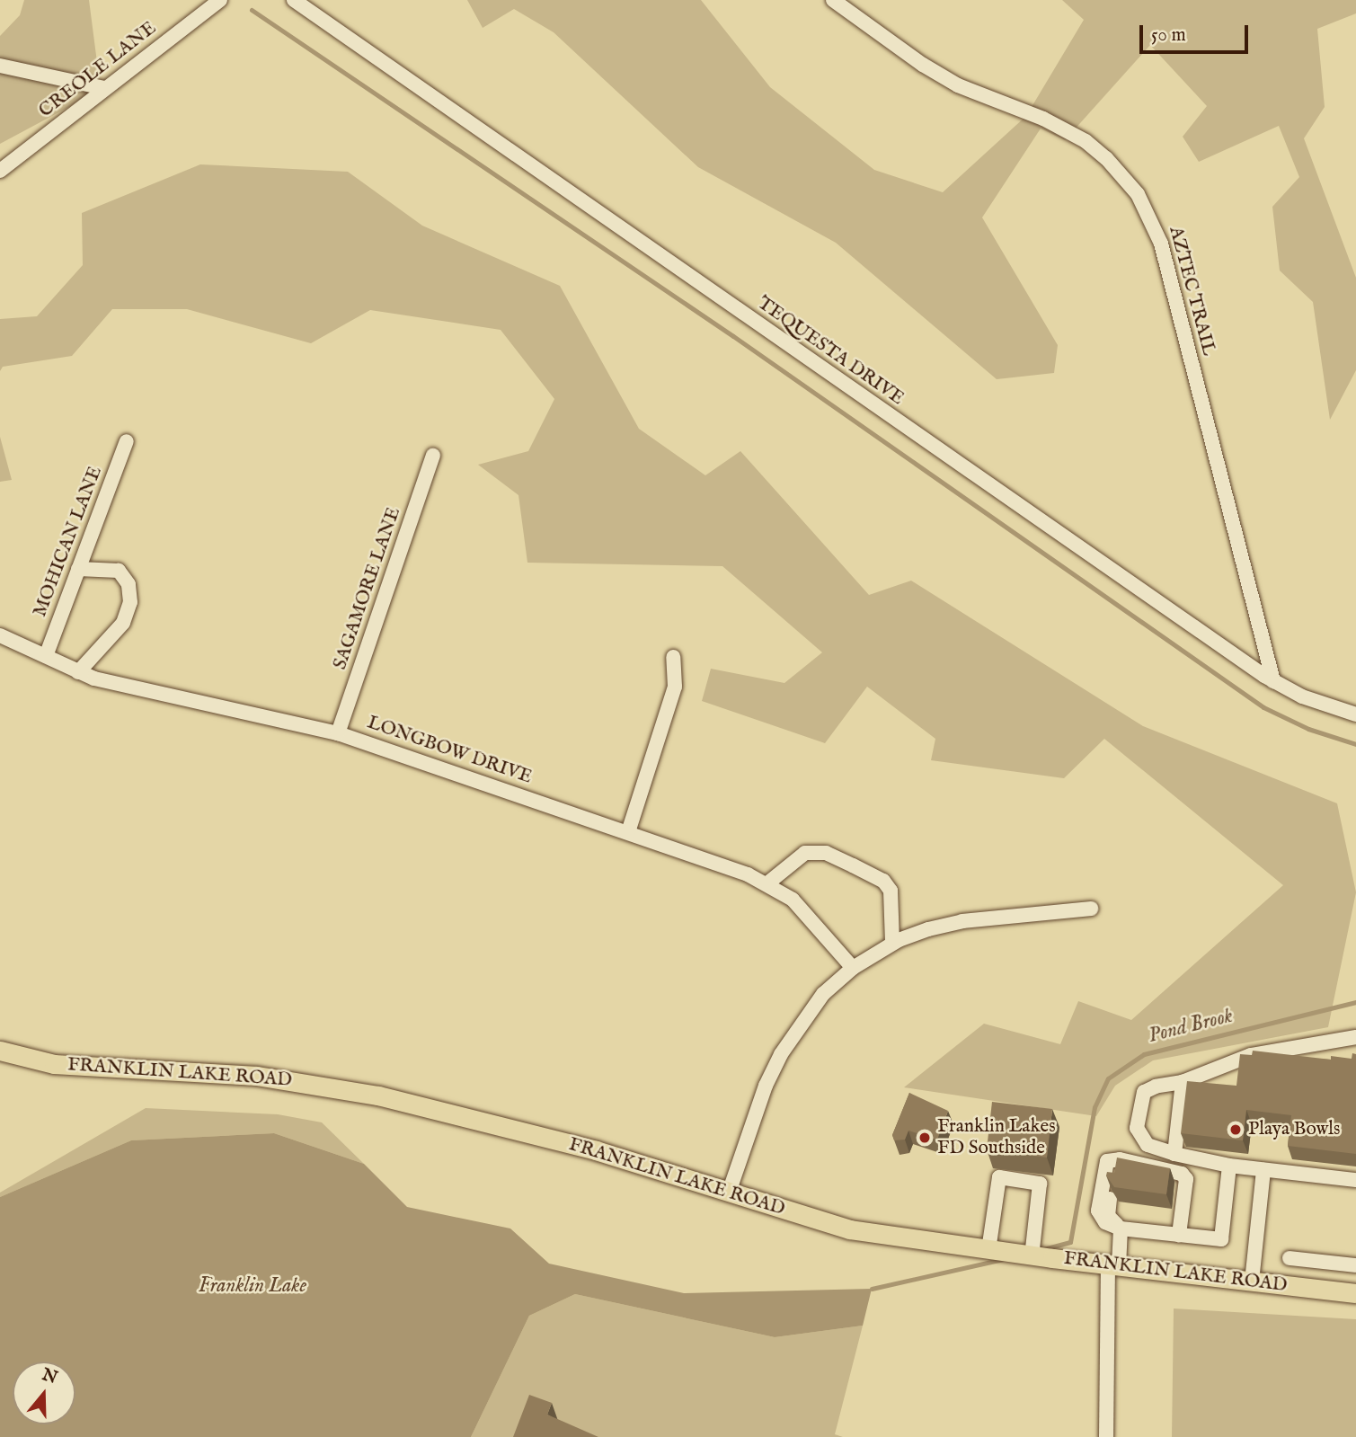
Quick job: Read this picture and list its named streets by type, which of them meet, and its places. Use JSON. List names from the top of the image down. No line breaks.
{"streets":{"main road":["FRANKLIN LAKE ROAD"],"street":["CREOLE LANE","AZTEC TRAIL","TEQUESTA DRIVE","MOHICAN LANE","SAGAMORE LANE","LONGBOW DRIVE"]},"crossings":[["AZTEC TRAIL","TEQUESTA DRIVE"],["MOHICAN LANE","LONGBOW DRIVE"],["SAGAMORE LANE","LONGBOW DRIVE"]],"water":["Pond Brook","Franklin Lake"],"places":["Playa Bowls","Franklin Lakes FD Southside"],"scale_bar":"50 m","north":"top"}
